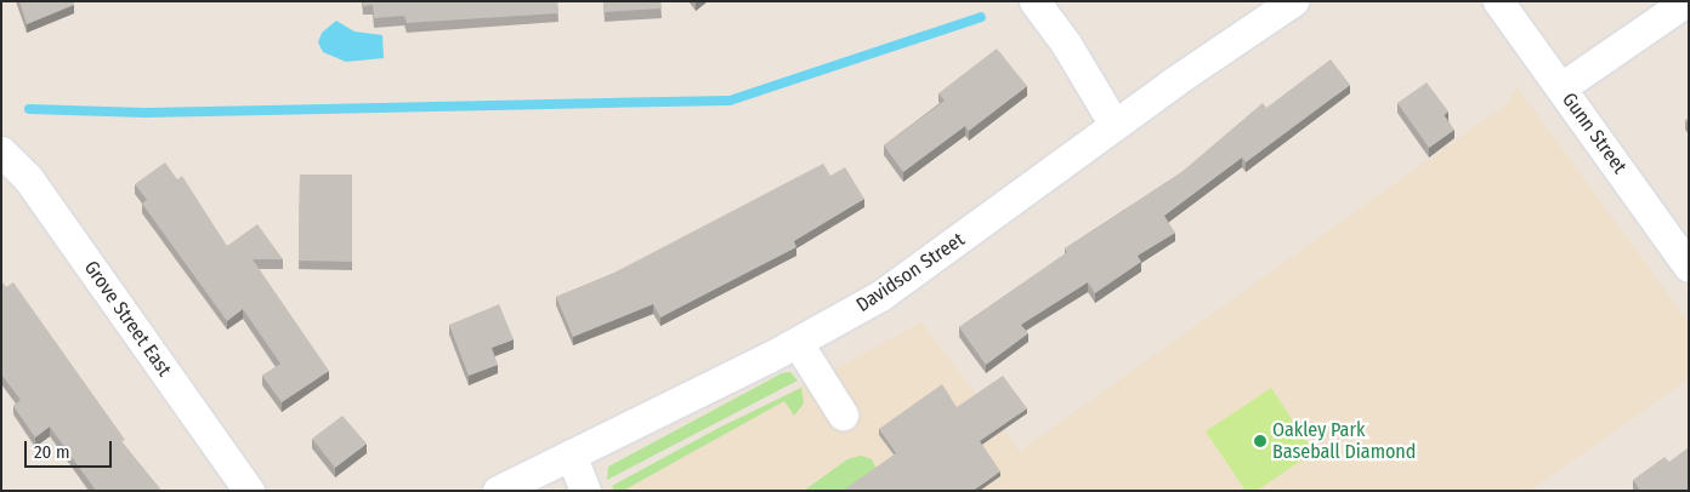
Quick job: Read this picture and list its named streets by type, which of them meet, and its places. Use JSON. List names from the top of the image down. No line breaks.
{"streets":{"street":["Gunn Street","Davidson Street","Grove Street East"]},"places":["Oakley Park Baseball Diamond"],"scale_bar":"20 m"}
